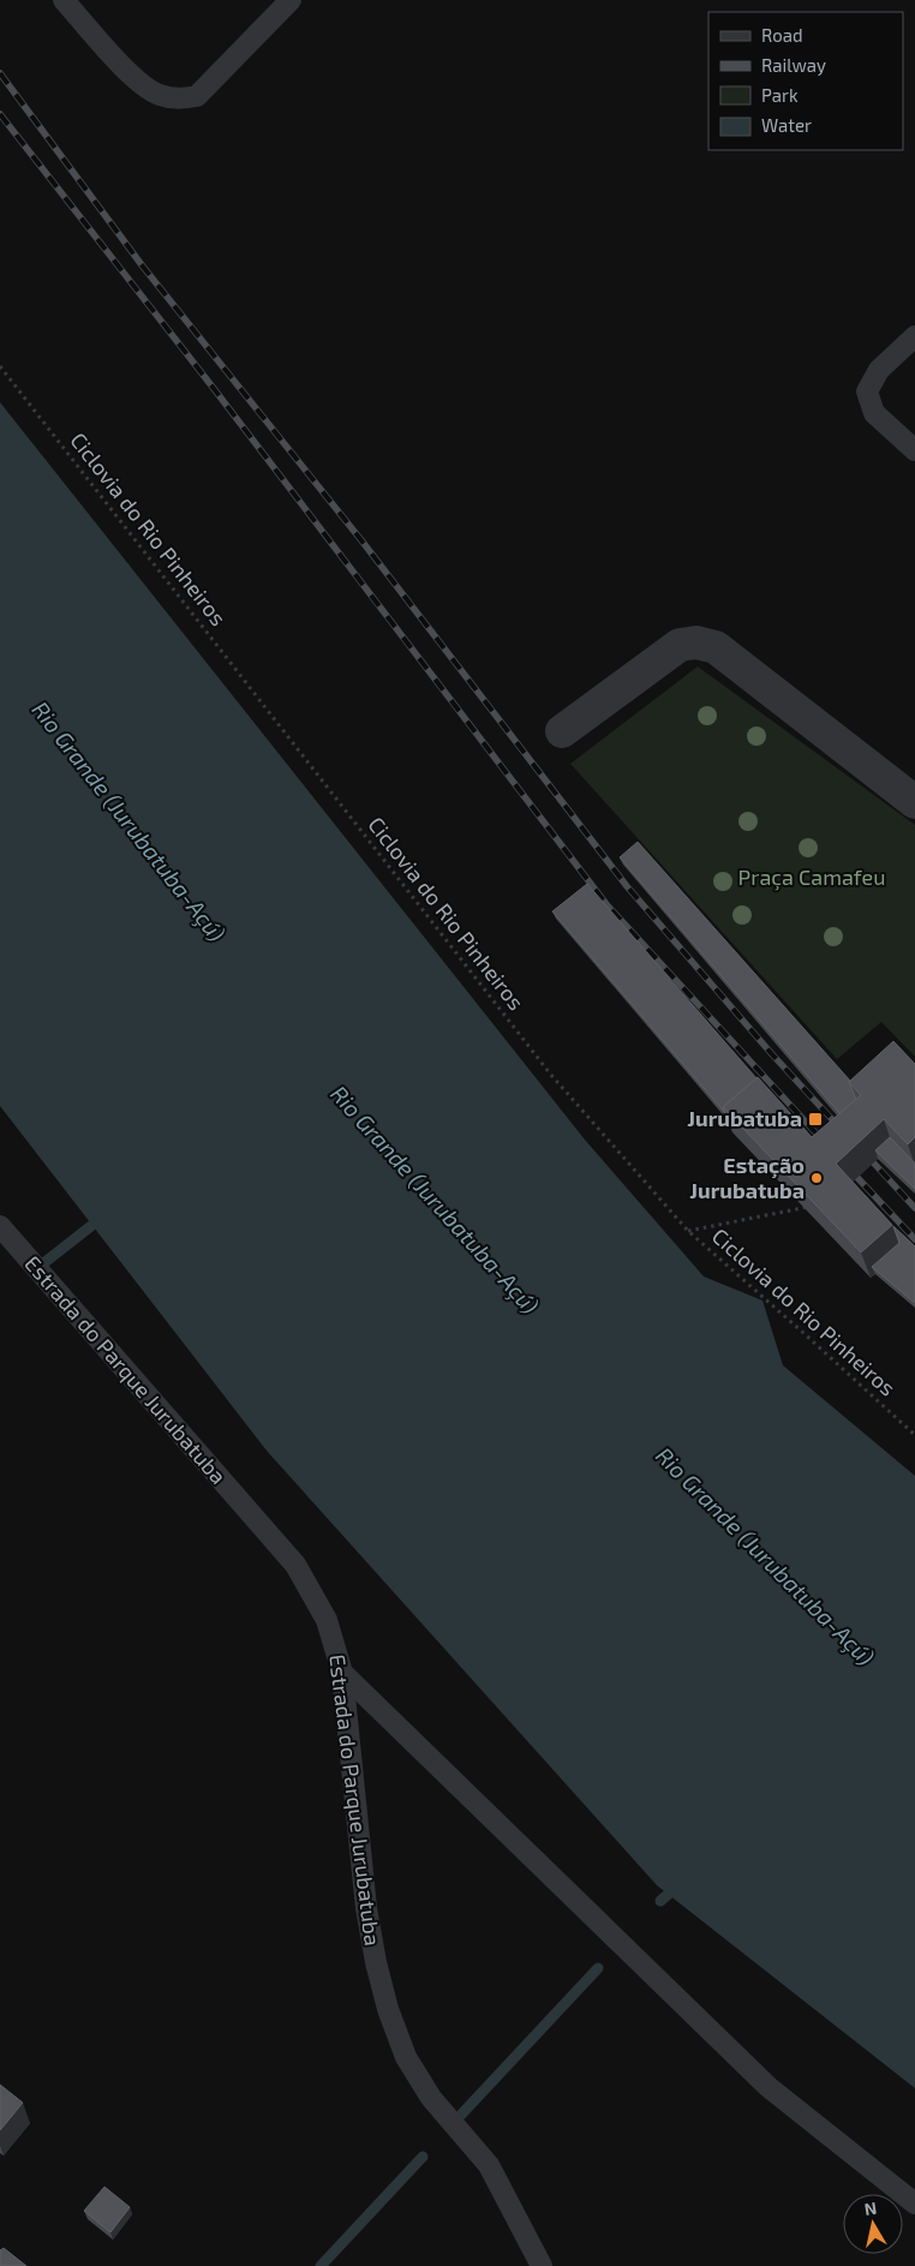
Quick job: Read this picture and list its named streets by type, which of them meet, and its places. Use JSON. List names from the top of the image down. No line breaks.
{"streets":{"lane":["Estrada do Parque Jurubatuba"],"path":["Ciclovia do Rio Pinheiros"]},"water":["Rio Grande (Jurubatuba-Açú)"],"parks":["Praça Camafeu"],"places":{"transit":["Jurubatuba"],"other":["Estação Jurubatuba"]},"legend":["Road","Railway","Park","Water"],"north":"top"}
